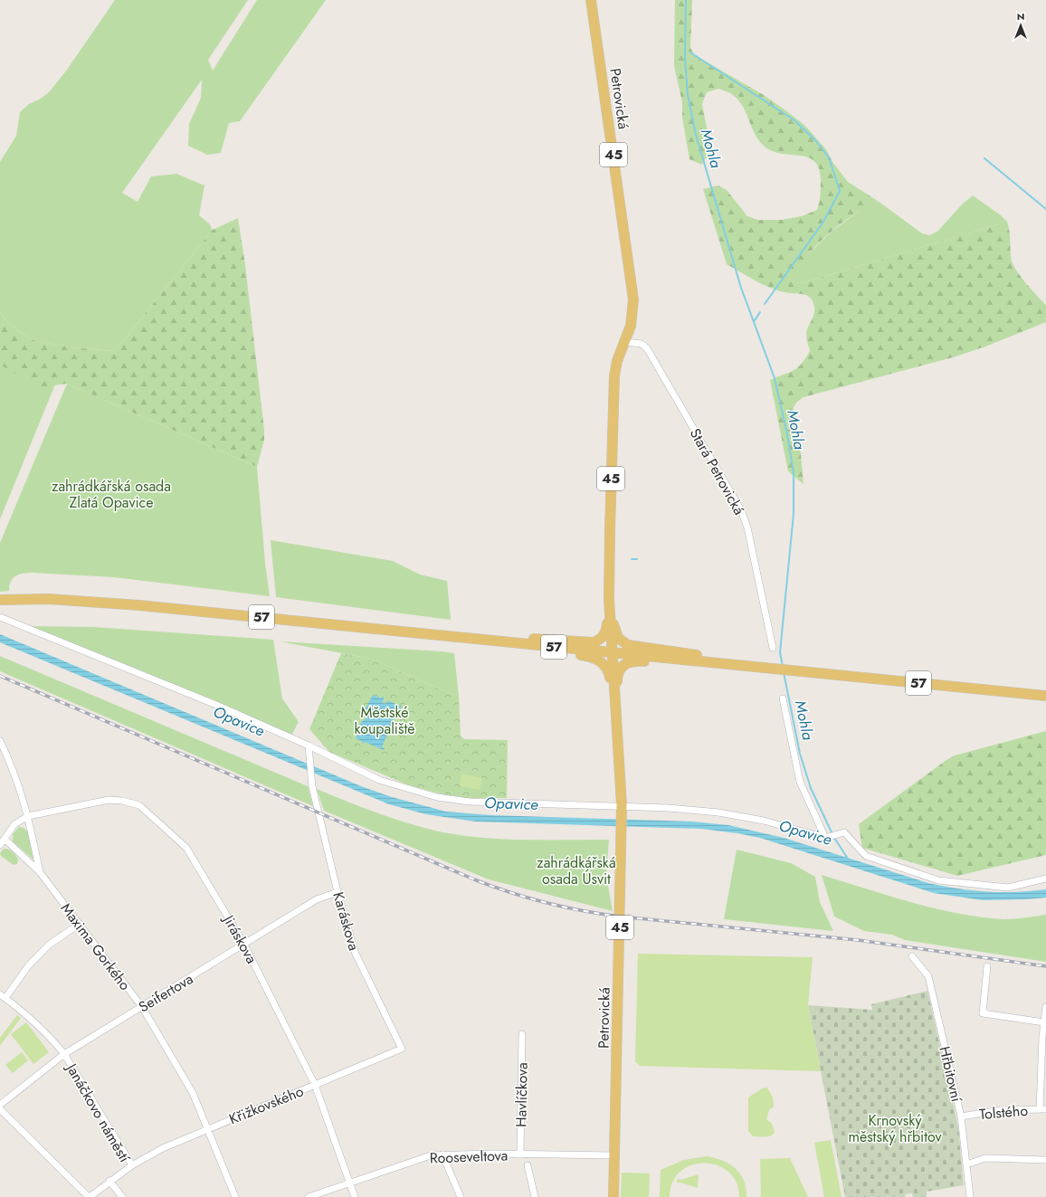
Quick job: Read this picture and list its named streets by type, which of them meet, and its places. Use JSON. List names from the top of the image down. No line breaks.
{"streets":{"main road":["Petrovická","45","57"],"street":["Stará Petrovická","Karáskova","Jiráskova","Maxima Gorkého","Seifertova","Hřbitovní","Havlíčkova","Křižkovského","Tolstého","Janáčkovo náměstí","Rooseveltova"]},"crossings":[["Petrovická","45"],["Petrovická","Stará Petrovická"],["Petrovická","Rooseveltova"],["45","Stará Petrovická"],["45","57"],["Karáskova","Seifertova"],["Karáskova","Křižkovského"],["Jiráskova","Maxima Gorkého"],["Jiráskova","Seifertova"],["Jiráskova","Křižkovského"],["Jiráskova","Rooseveltova"],["Maxima Gorkého","Seifertova"],["Maxima Gorkého","Křižkovského"],["Seifertova","Janáčkovo náměstí"],["Hřbitovní","Tolstého"],["Havlíčkova","Rooseveltova"],["Křižkovského","Janáčkovo náměstí"]],"water":["Mohla","Opavice"],"parks":["zahrádkářská osada Zlatá Opavice","Městské koupaliště","zahrádkářská osada Úsvit","Krnovský městský hřbitov"],"north":"top"}
